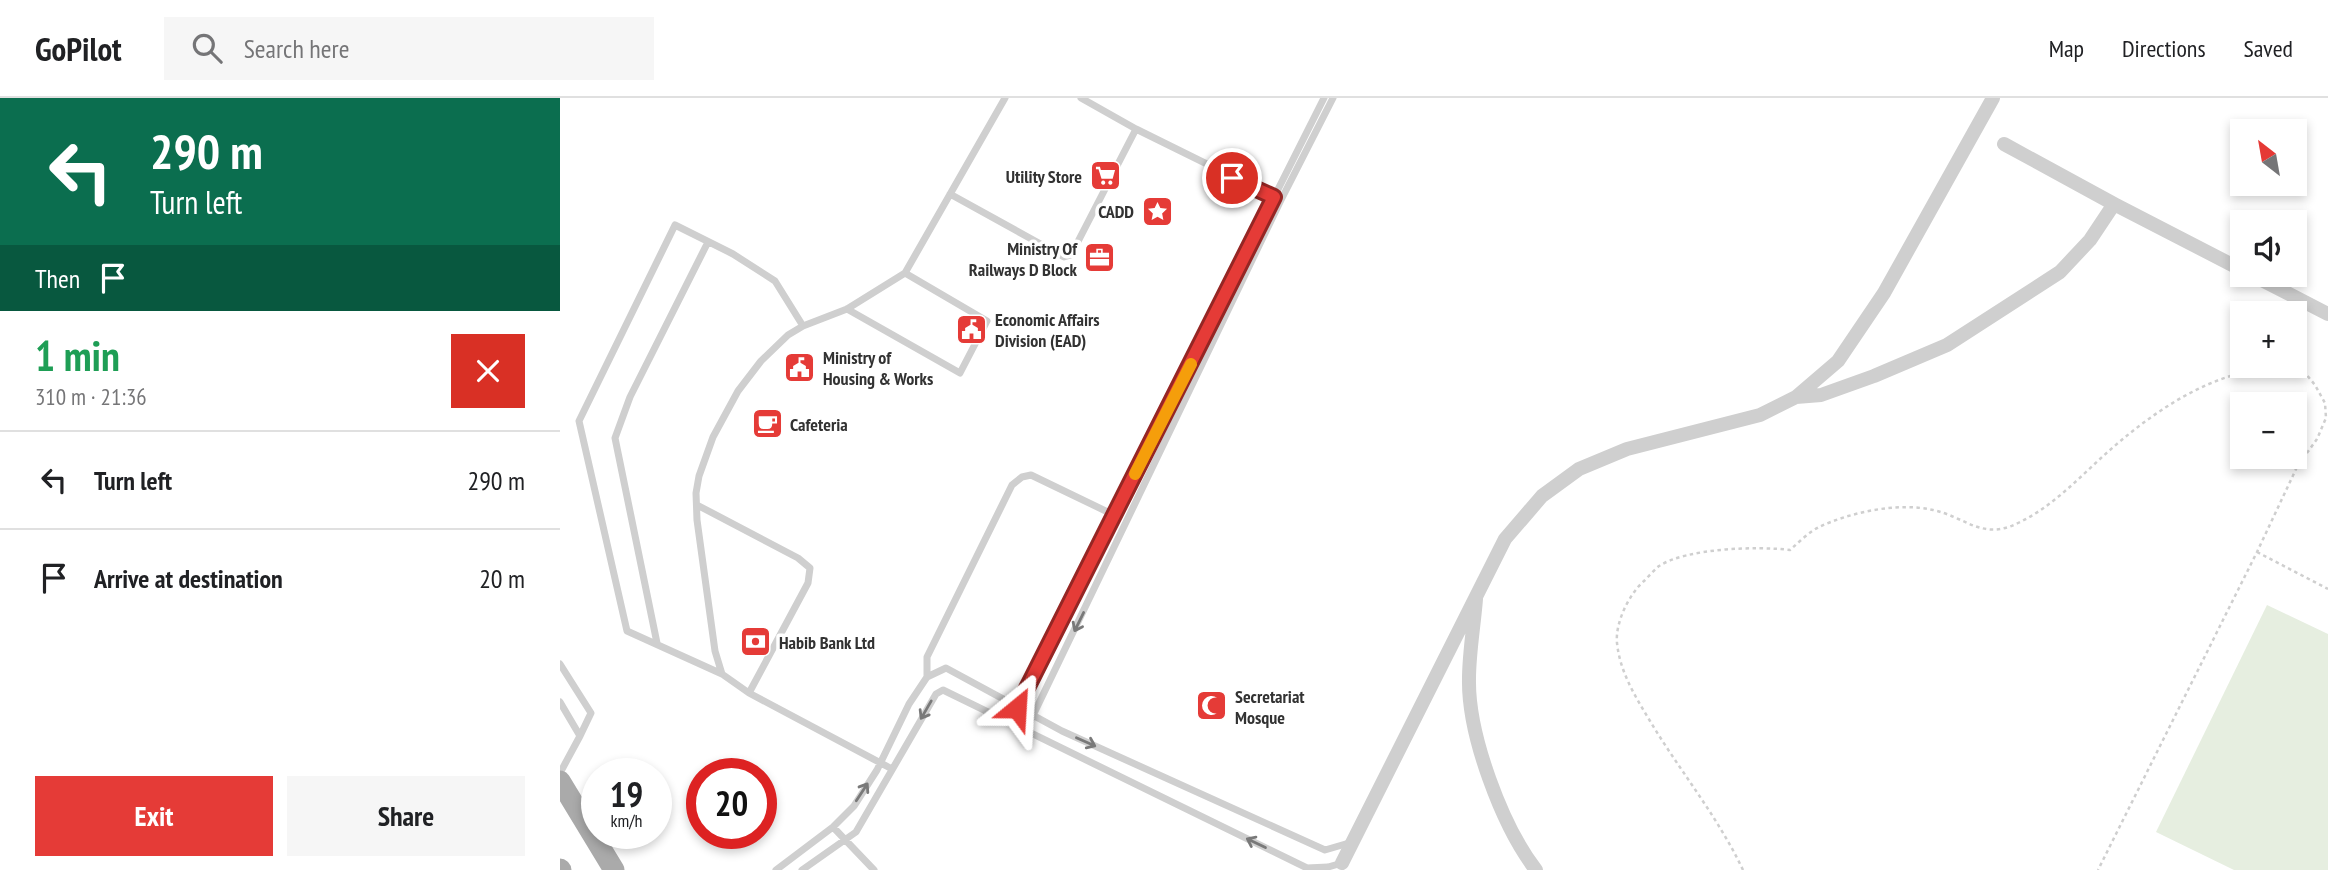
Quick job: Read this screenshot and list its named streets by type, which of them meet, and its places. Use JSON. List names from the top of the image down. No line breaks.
{"places":{"supermarket":["Utility Store"],"place":["CADD"],"office":["Ministry Of Railways D Block"],"public building":["Economic Affairs Division (EAD)","Ministry of Housing & Works"],"cafe":["Cafeteria"],"bank":["Habib Bank Ltd"],"mosque":["Secretariat Mosque"]},"north":"top left","page":{"header":"GoPilot","search":"Search here","nav":["Map","Directions","Saved"],"turn":["290 m","Turn left"],"map_buttons":["+","−"],"then":"Then","heading":["1 min","310 m · 21:36"],"list":[{"name":"Turn left","value":"290 m"},{"name":"Arrive at destination","value":"20 m"}],"speed":"19 km/h","limit":"20","buttons":["Exit","Share"]}}
